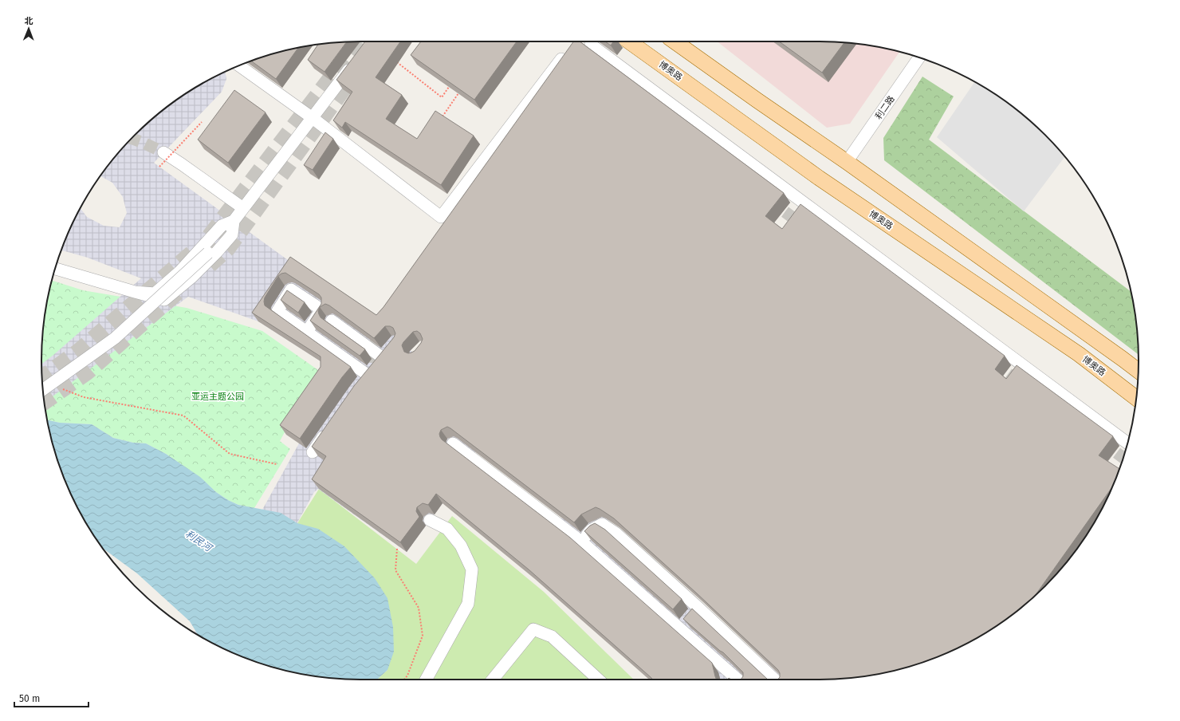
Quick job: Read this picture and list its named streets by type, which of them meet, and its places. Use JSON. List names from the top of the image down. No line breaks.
{"streets":{"main road":["博奥路"],"street":["利二路"]},"water":["利民河"],"parks":["亚运主题公园"],"scale_bar":"50 m","north":"top"}
